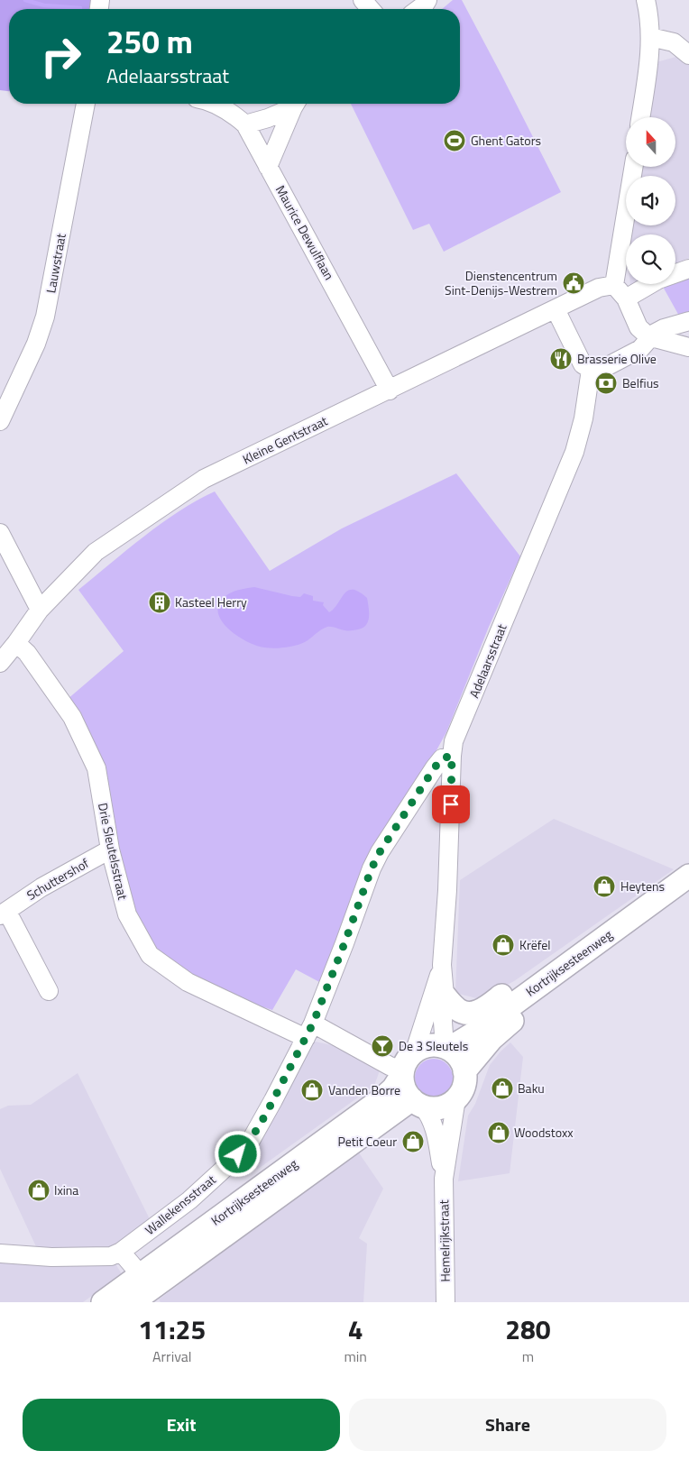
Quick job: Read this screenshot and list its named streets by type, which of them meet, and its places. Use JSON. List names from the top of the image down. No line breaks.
{"streets":{"main road":["Kortrijksesteenweg"],"street":["Maurice Dewulflaan","Lauwstraat","Kleine Gentstraat","Adelaarsstraat","Drie Sleutelsstraat","Schuttershof","Wallekensstraat","Hemelrijkstraat"]},"crossings":[["Maurice Dewulflaan","Kleine Gentstraat"],["Kleine Gentstraat","Drie Sleutelsstraat"],["Adelaarsstraat","Drie Sleutelsstraat"],["Adelaarsstraat","Kortrijksesteenweg"],["Adelaarsstraat","Wallekensstraat"],["Adelaarsstraat","Hemelrijkstraat"],["Drie Sleutelsstraat","Schuttershof"],["Drie Sleutelsstraat","Kortrijksesteenweg"],["Drie Sleutelsstraat","Wallekensstraat"],["Drie Sleutelsstraat","Hemelrijkstraat"],["Kortrijksesteenweg","Hemelrijkstraat"]],"places":{"sports":["Ghent Gators"],"public building":["Dienstencentrum Sint-Denijs-Westrem"],"restaurant":["Brasserie Olive"],"bank":["Belfius"],"building":["Kasteel Herry"],"shop":["Heytens","Krëfel","Baku","Vanden Borre","Woodstoxx","Petit Coeur","Ixina"],"bar":["De 3 Sleutels"]},"north":"top","page":{"turn":["250 m","Adelaarsstraat"],"eta":["11:25","Arrival","4","min","280","m"],"buttons":["Exit","Share"]}}
